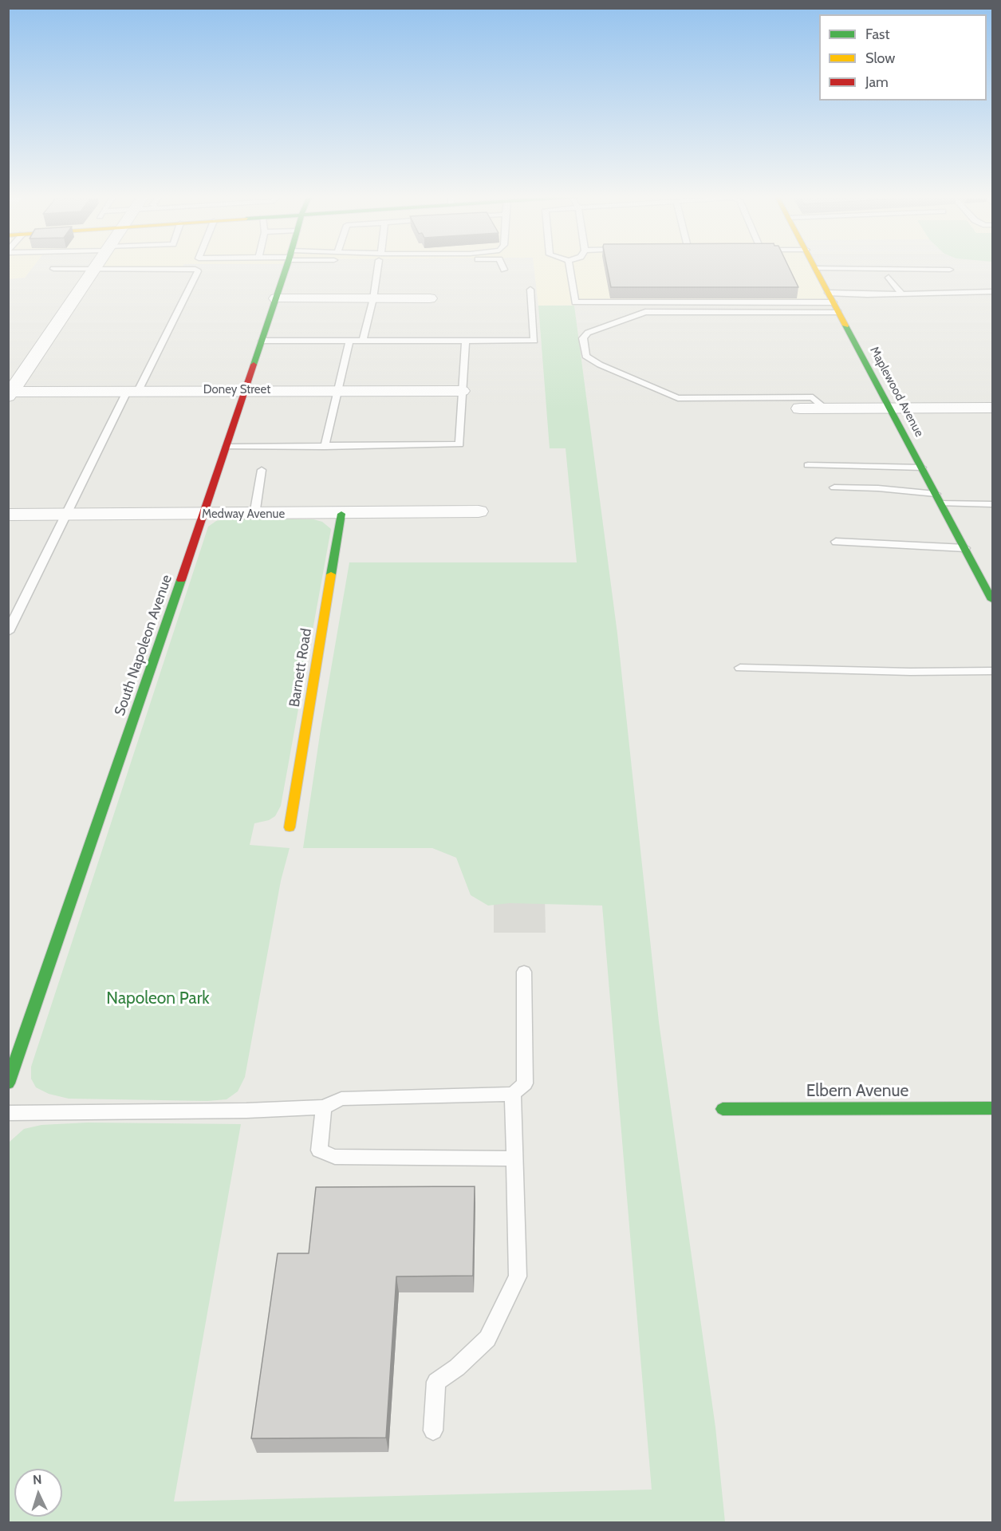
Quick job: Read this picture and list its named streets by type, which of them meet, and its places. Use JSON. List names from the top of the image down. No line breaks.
{"streets":{"street":["Doney Street","Maplewood Avenue","Medway Avenue","South Napoleon Avenue","Barnett Road","Elbern Avenue"]},"crossings":[["Doney Street","South Napoleon Avenue"],["Medway Avenue","South Napoleon Avenue"],["Medway Avenue","Barnett Road"]],"parks":["Napoleon Park"],"legend":["Fast","Slow","Jam"],"north":"top"}
